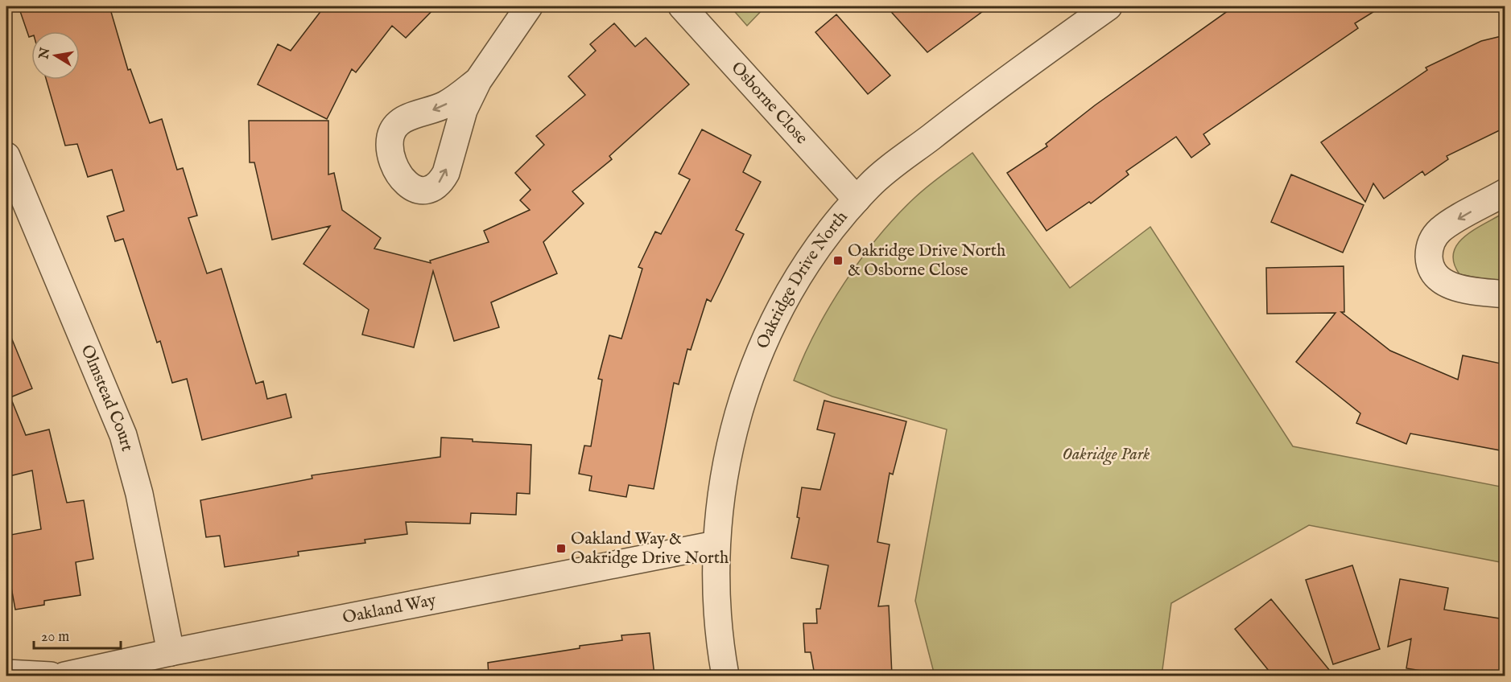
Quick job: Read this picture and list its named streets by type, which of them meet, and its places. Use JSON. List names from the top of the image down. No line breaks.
{"streets":{"street":["Osborne Close","Oakridge Drive North","Olmstead Court","Oakland Way"]},"crossings":[["Osborne Close","Oakridge Drive North"],["Oakridge Drive North","Oakland Way"],["Olmstead Court","Oakland Way"]],"parks":["Oakridge Park"],"places":{"transit":["Oakridge Drive North & Osborne Close","Oakland Way & Oakridge Drive North"]},"scale_bar":"20 m","north":"left"}
